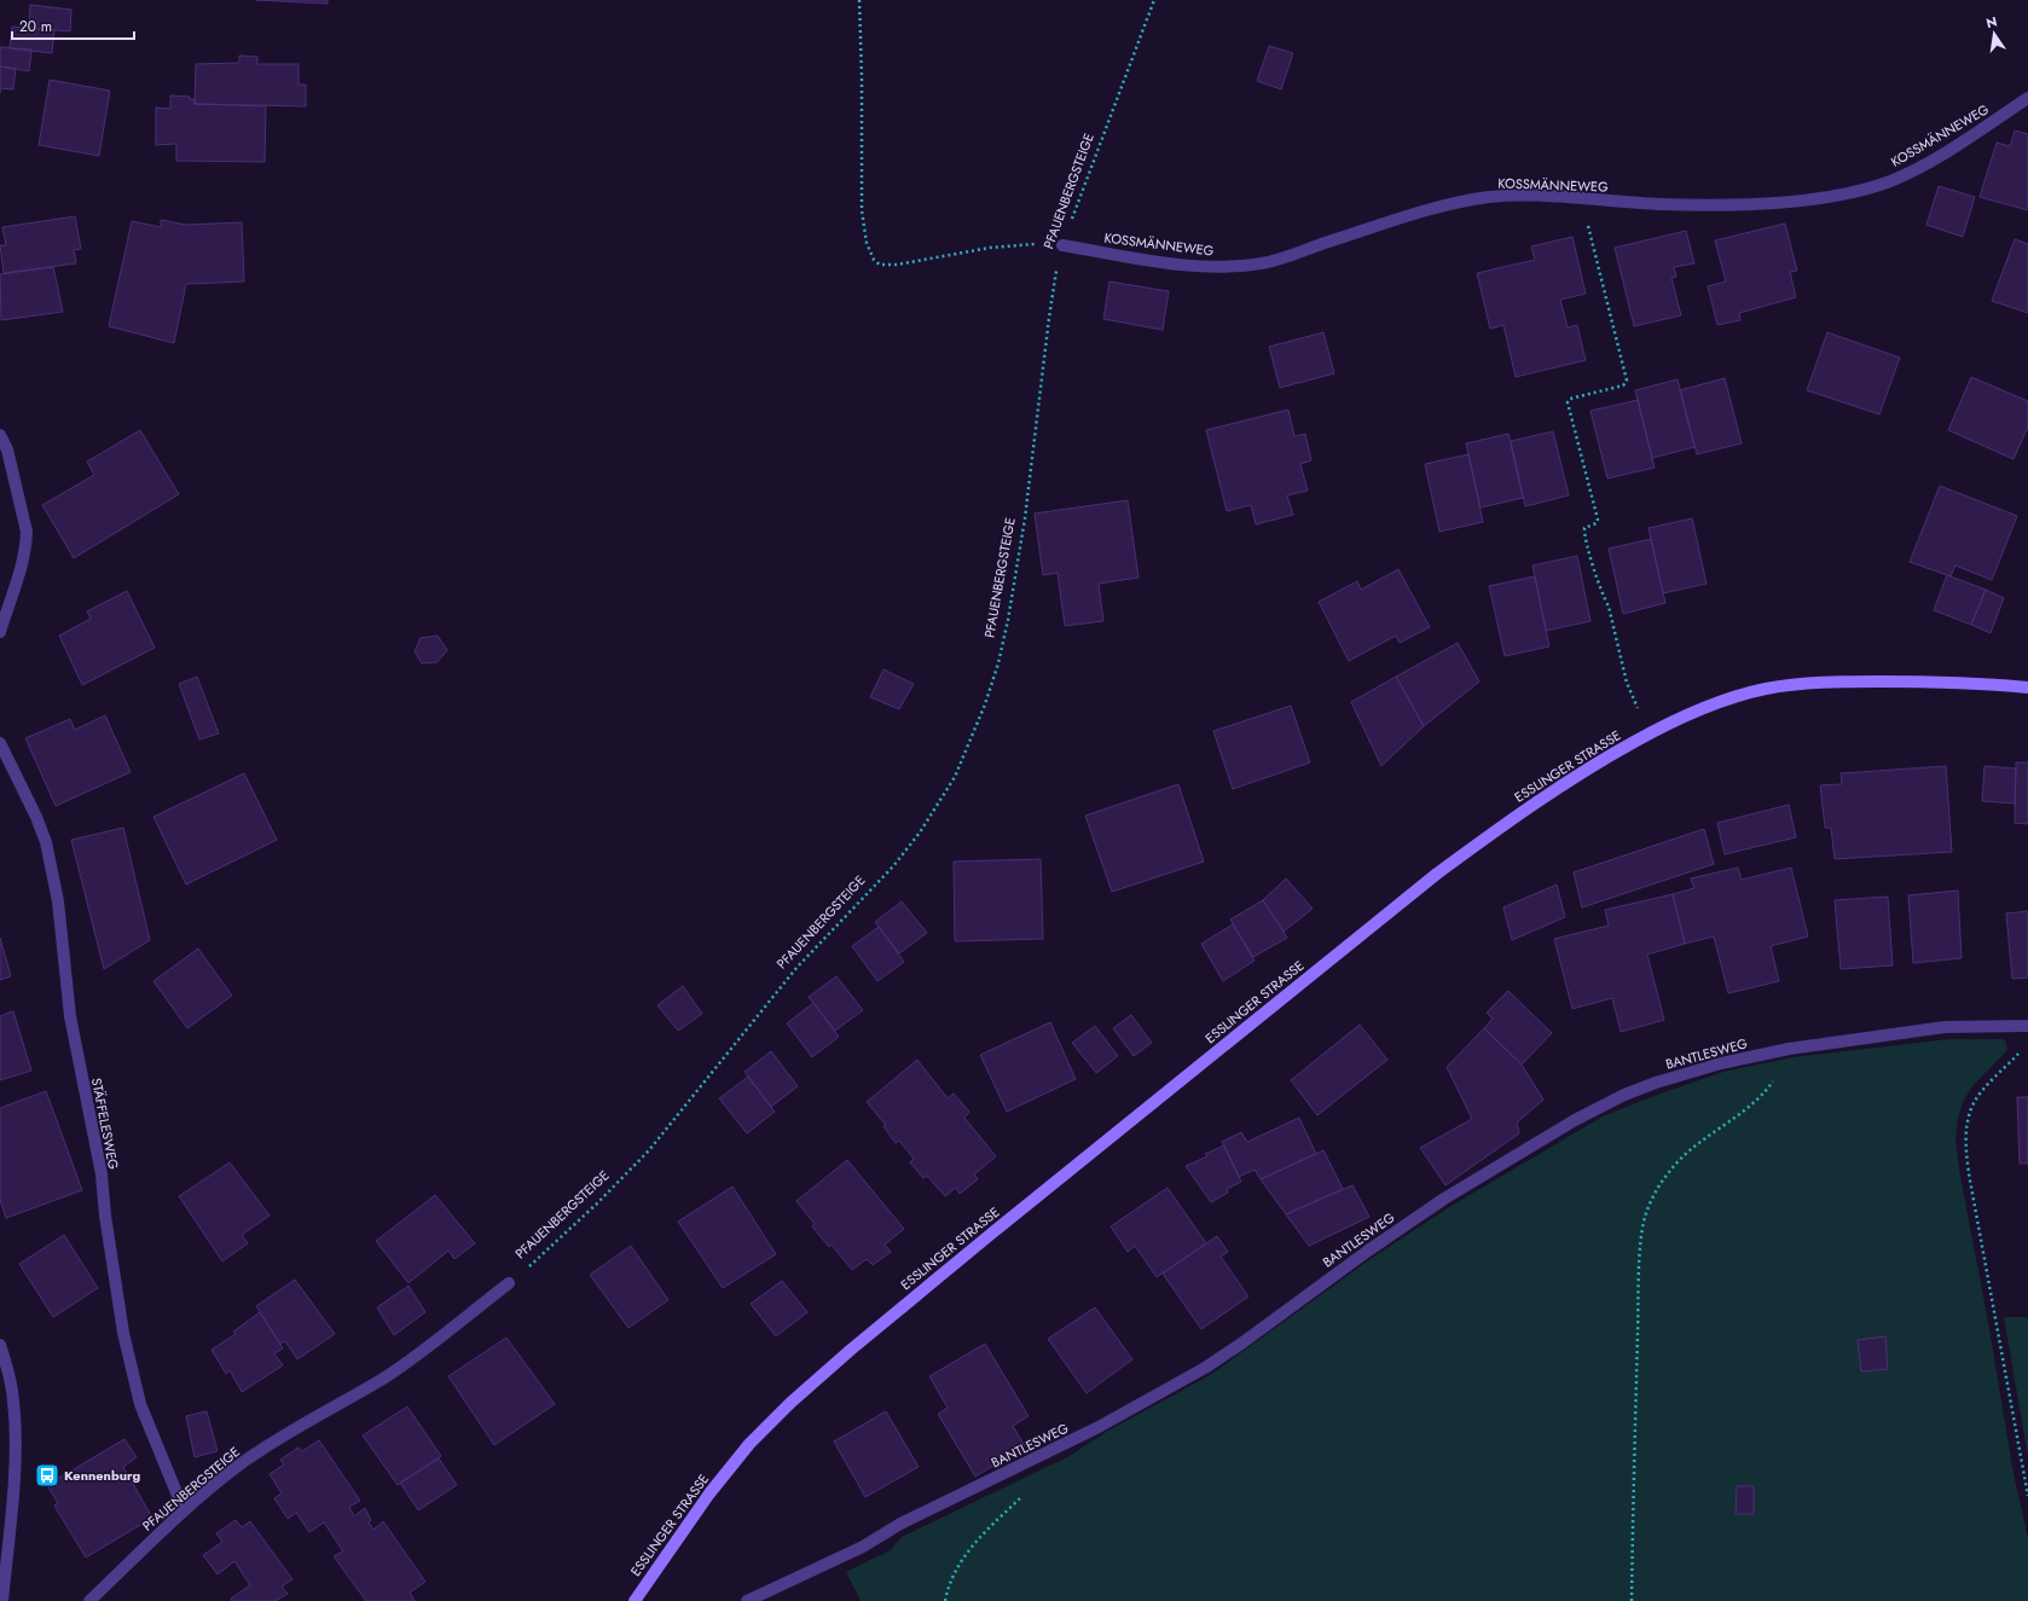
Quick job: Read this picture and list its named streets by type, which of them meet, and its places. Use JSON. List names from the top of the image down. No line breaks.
{"streets":{"street":["KOSSMÄNNEWEG","PFAUENBERGSTEIGE","ESSLINGER STRASSE","BANTLESWEG","STÄFFELESWEG"]},"crossings":[["KOSSMÄNNEWEG","PFAUENBERGSTEIGE"],["PFAUENBERGSTEIGE","STÄFFELESWEG"]],"places":{"bus stop":["Kennenburg"]},"scale_bar":"20 m","north":"top"}
